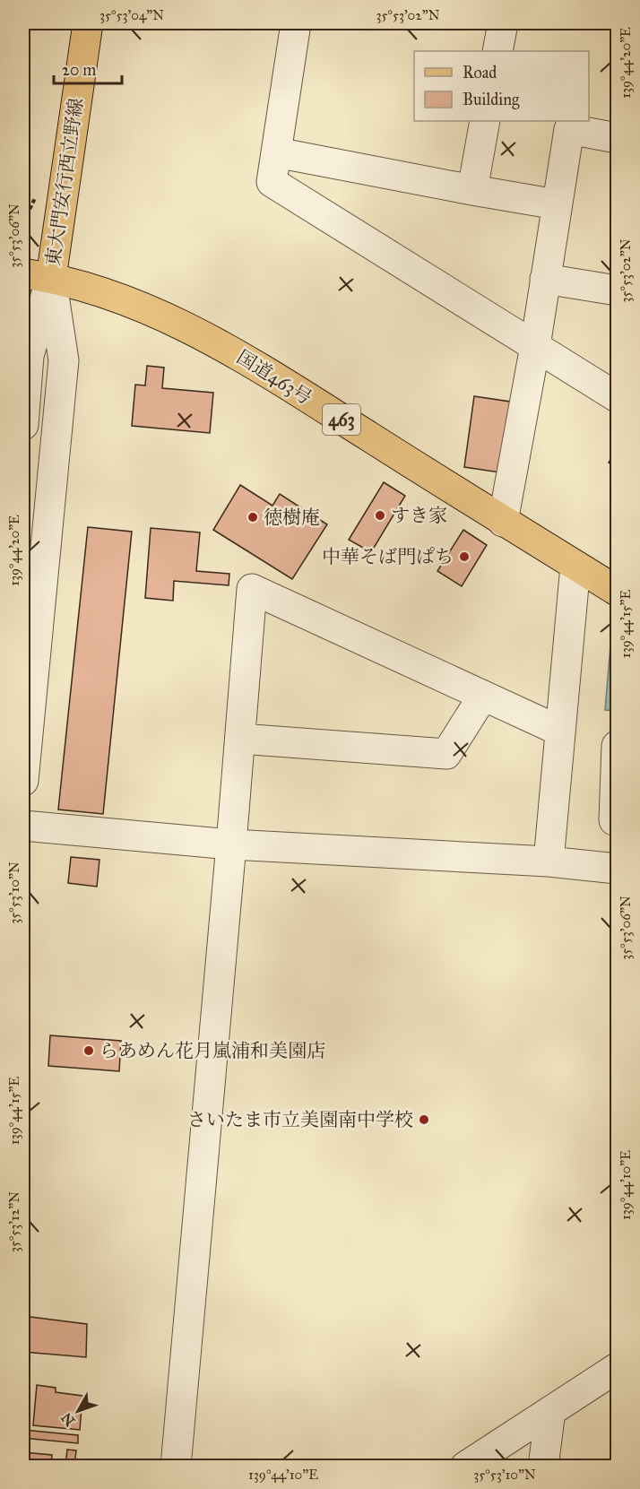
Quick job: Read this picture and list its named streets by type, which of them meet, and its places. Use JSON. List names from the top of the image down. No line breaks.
{"streets":{"main road":["東大門安行西立野線","国道463号","463"]},"crossings":[["東大門安行西立野線","国道463号"]],"places":["すき家","徳樹庵","中華そば門ぱち","らあめん花月嵐浦和美園店","さいたま市立美園南中学校"],"legend":["Road","Building"],"scale_bar":"20 m","north":"bottom left","coordinates":["35°53'04\"N","35°53'02\"N","139°44'20\"E","35°53'06\"N","139°44'15\"E","35°53'10\"N","139°44'10\"E","35°53'12\"N"]}
